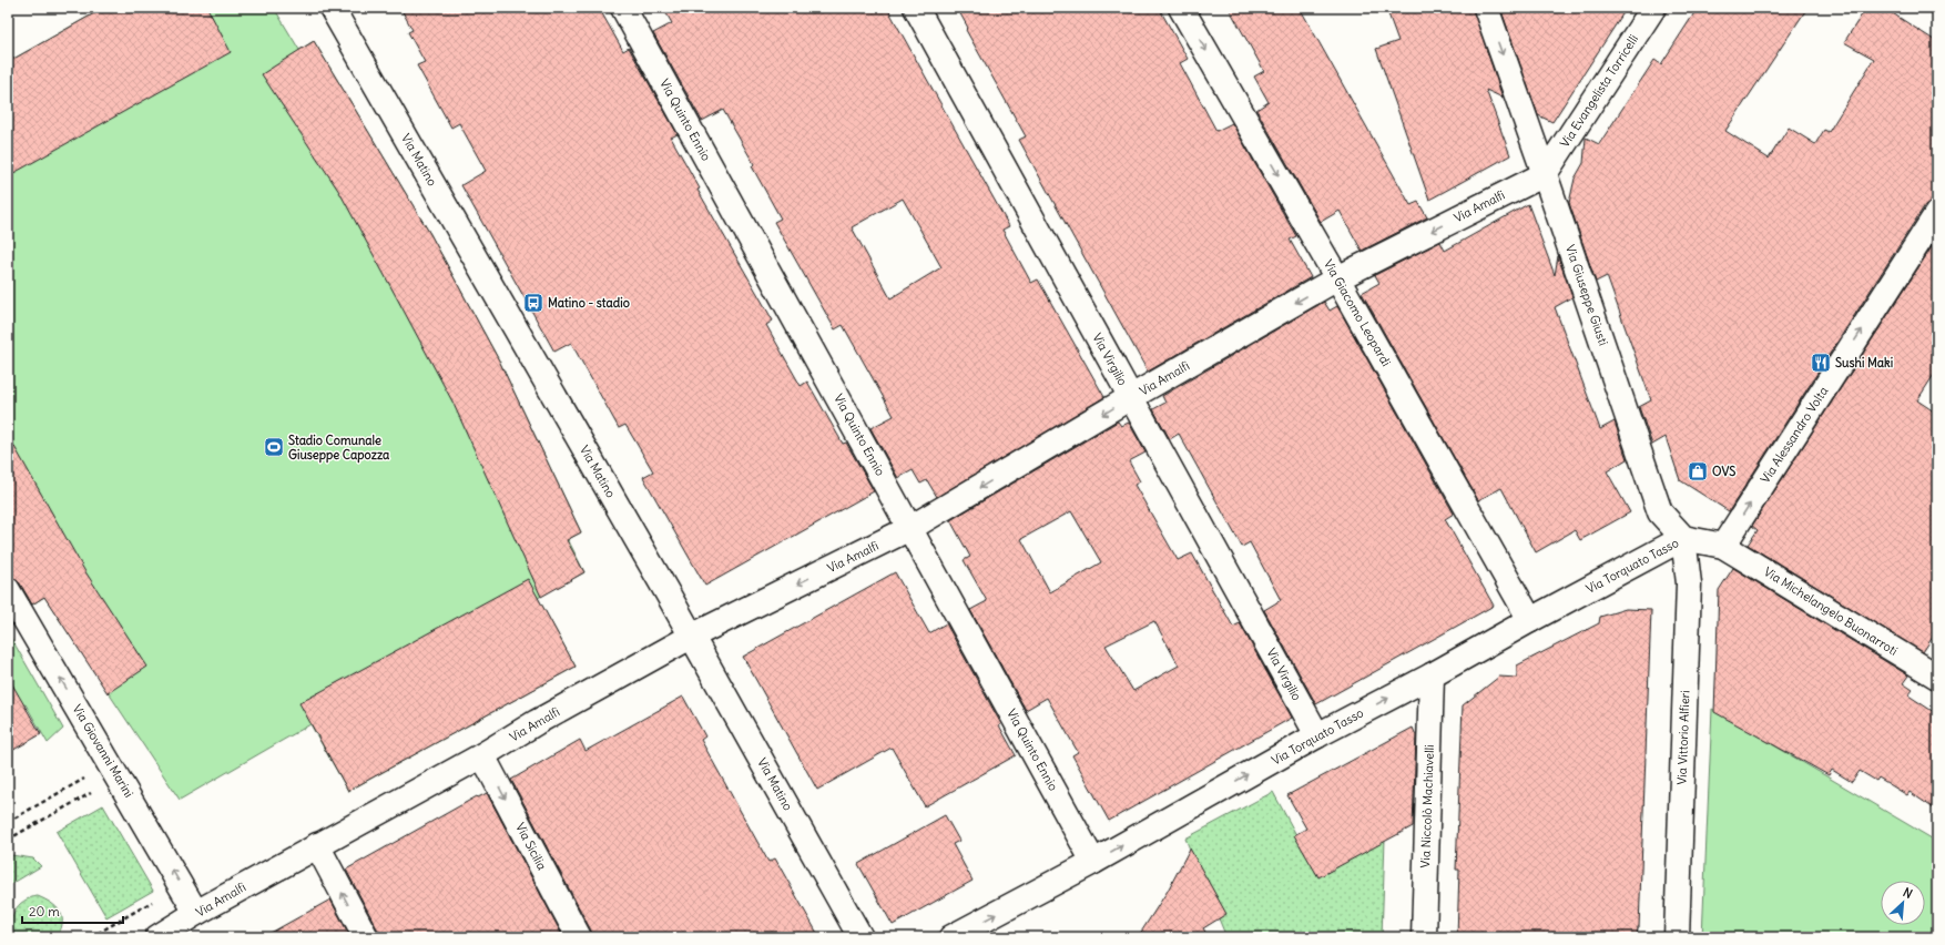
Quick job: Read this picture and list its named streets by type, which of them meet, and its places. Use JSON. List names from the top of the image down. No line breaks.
{"streets":{"street":["Via Evangelista Torricelli","Via Quinto Ennio","Via Matino","Via Amalfi","Via Giuseppe Giusti","Via Giacomo Leopardi","Via Virgilio","Via Alessandro Volta","Via Torquato Tasso","Via Michelangelo Buonarroti","Via Vittorio Alfieri","Via Giovanni Marini","Via Niccolò Machiavelli","Via Sicilia"]},"crossings":[["Via Evangelista Torricelli","Via Amalfi"],["Via Evangelista Torricelli","Via Giuseppe Giusti"],["Via Quinto Ennio","Via Amalfi"],["Via Quinto Ennio","Via Torquato Tasso"],["Via Matino","Via Amalfi"],["Via Amalfi","Via Giuseppe Giusti"],["Via Amalfi","Via Giacomo Leopardi"],["Via Amalfi","Via Virgilio"],["Via Amalfi","Via Giovanni Marini"],["Via Amalfi","Via Sicilia"],["Via Giuseppe Giusti","Via Torquato Tasso"],["Via Giuseppe Giusti","Via Vittorio Alfieri"],["Via Giacomo Leopardi","Via Torquato Tasso"],["Via Virgilio","Via Torquato Tasso"],["Via Alessandro Volta","Via Michelangelo Buonarroti"],["Via Torquato Tasso","Via Vittorio Alfieri"],["Via Torquato Tasso","Via Niccolò Machiavelli"]],"one_way":["Via Amalfi","Via Giacomo Leopardi","Via Alessandro Volta","Via Torquato Tasso","Via Giovanni Marini"],"places":{"bus stop":["Matino - stadio"],"restaurant":["Sushi Maki"],"sports":["Stadio Comunale Giuseppe Capozza"],"shop":["OVS"]},"scale_bar":"20 m","north":"top right"}
